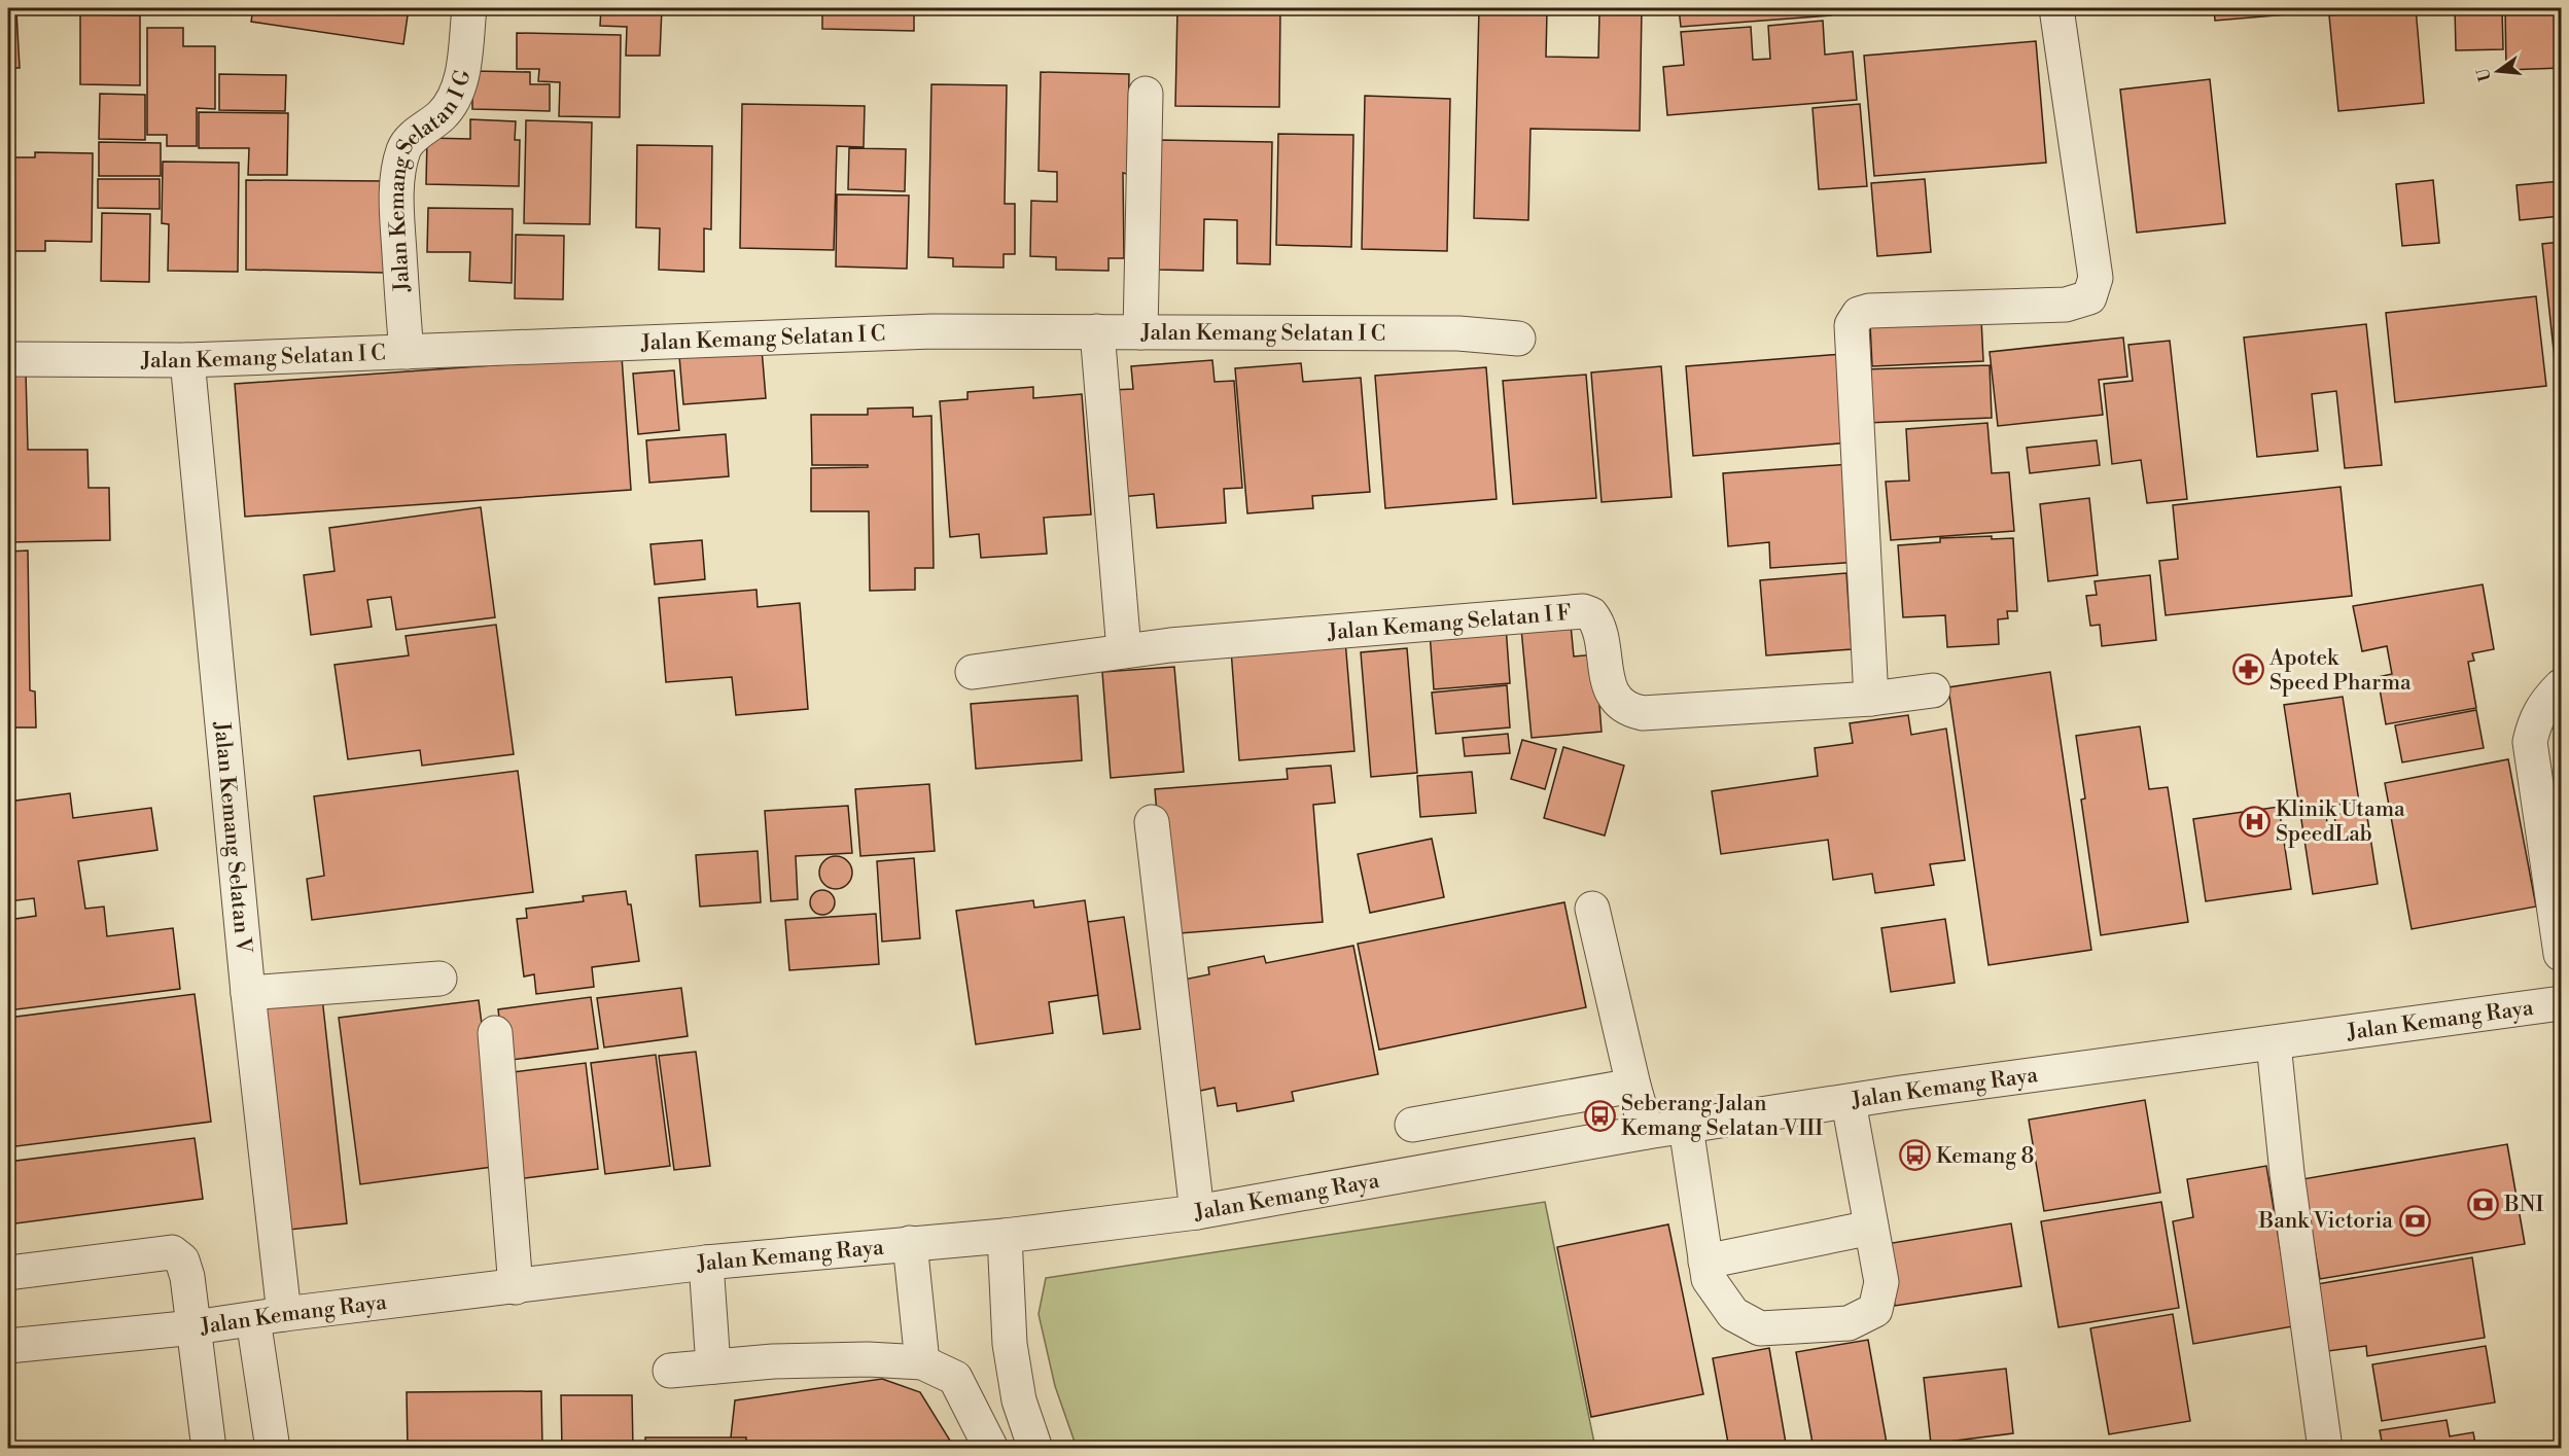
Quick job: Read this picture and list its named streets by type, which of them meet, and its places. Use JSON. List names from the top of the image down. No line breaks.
{"streets":{"street":["Jalan Kemang Selatan I G","Jalan Kemang Selatan I C","Jalan Kemang Selatan I F","Jalan Kemang Selatan V","Jalan Kemang Raya"]},"crossings":[["Jalan Kemang Selatan I G","Jalan Kemang Selatan I C"],["Jalan Kemang Selatan I C","Jalan Kemang Selatan V"],["Jalan Kemang Selatan V","Jalan Kemang Raya"]],"places":{"pharmacy":["Apotek Speed Pharma"],"hospital":["Klinik Utama SpeedLab"],"bus stop":["Seberang Jalan Kemang Selatan VIII","Kemang 8"],"bank":["BNI","Bank Victoria"]},"north":"left"}
